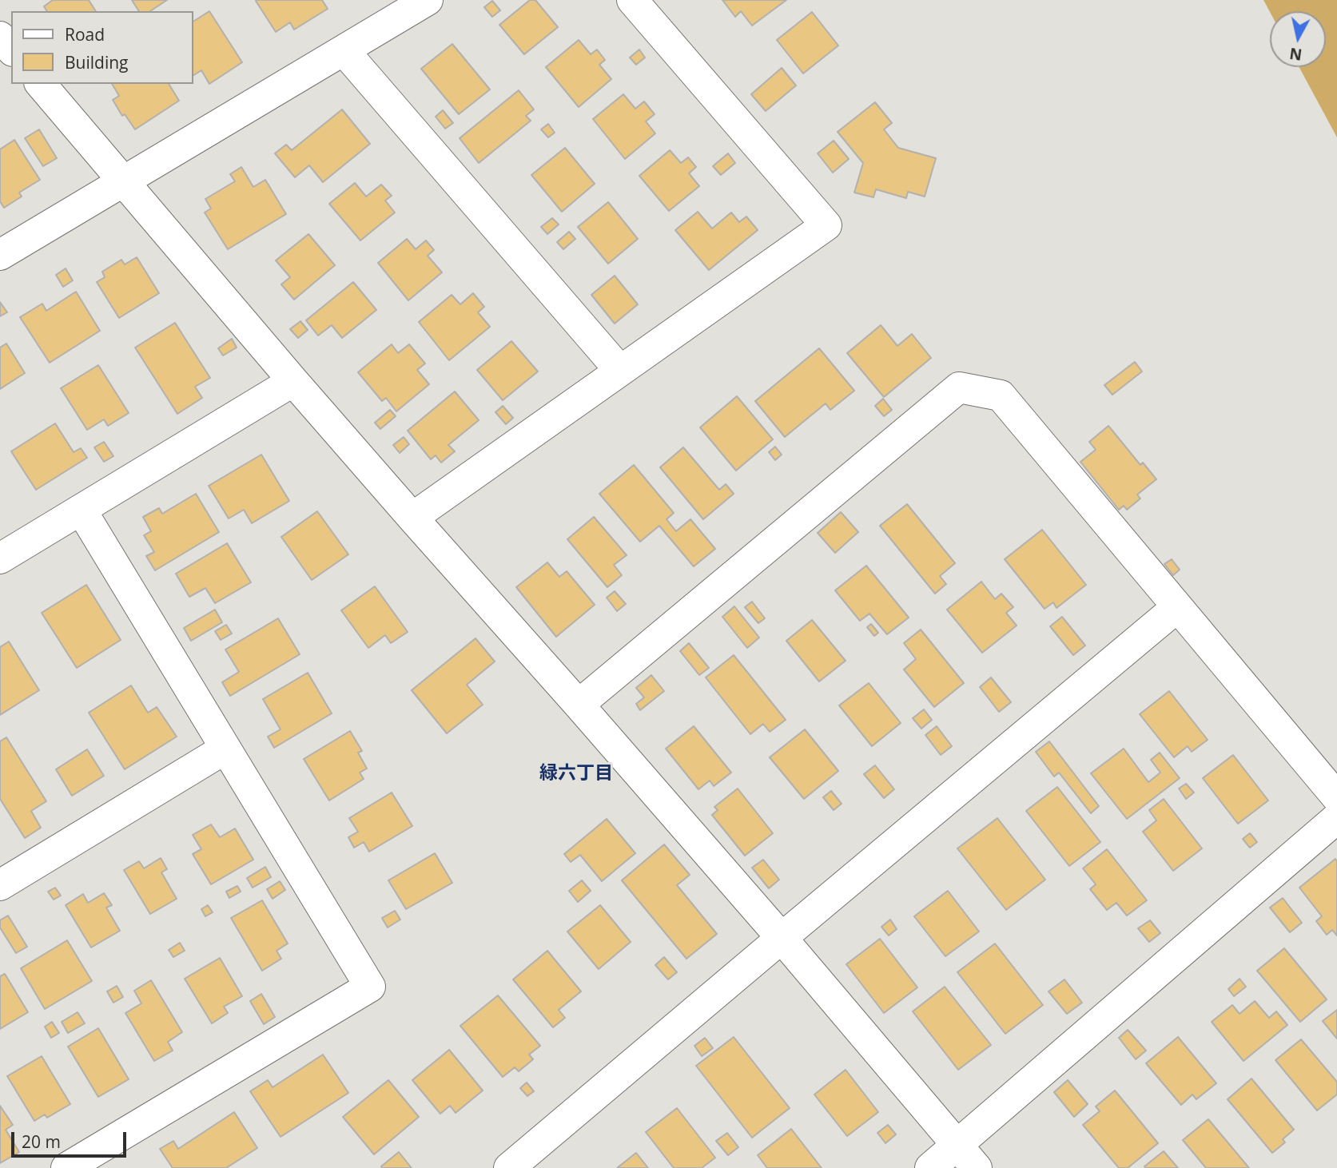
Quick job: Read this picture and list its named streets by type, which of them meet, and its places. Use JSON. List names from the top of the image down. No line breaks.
{"districts":["緑六丁目"],"legend":["Road","Building"],"scale_bar":"20 m","north":"bottom"}
